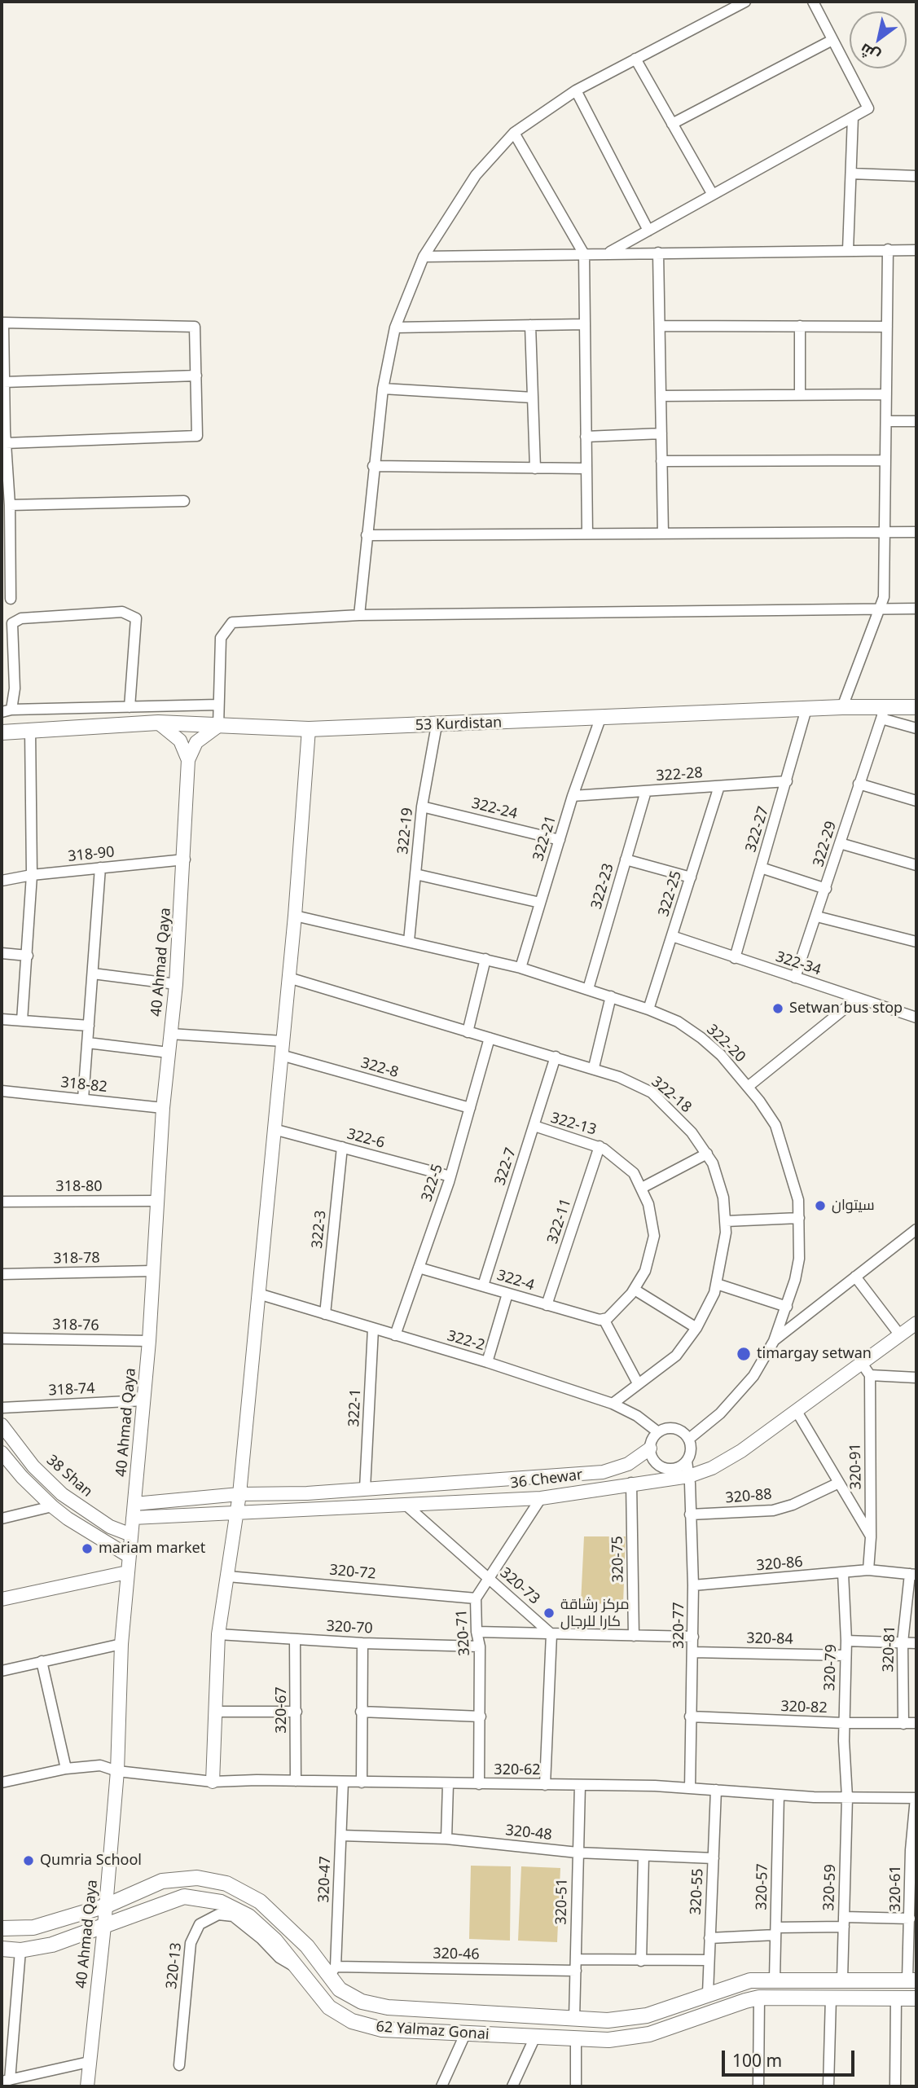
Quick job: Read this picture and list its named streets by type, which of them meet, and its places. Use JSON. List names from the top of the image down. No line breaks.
{"streets":{"main road":["53 Kurdistan","62 Yalmaz Gonai"],"street":["322-28","322-24","322-27","322-19","322-21","322-29","318-90","322-23","322-25","40 Ahmad Qaya","322-34","322-20","322-8","318-82","322-18","322-13","322-6","322-7","322-5","318-80","322-11","322-3","318-78","322-4","318-76","322-2","318-74","322-1","320-91","38 Shan","36 Chewar","320-88","320-75","320-86","320-72","320-73","320-77","320-70","320-71","320-84","320-81","320-79","320-82","320-67","320-62","320-48","320-47","320-57","320-59","320-61","320-55","320-51","320-46","320-13"]},"crossings":[["53 Kurdistan","322-27"],["53 Kurdistan","322-19"],["53 Kurdistan","322-21"],["53 Kurdistan","322-29"],["53 Kurdistan","40 Ahmad Qaya"],["322-28","322-27"],["322-28","322-21"],["322-28","322-23"],["322-28","322-25"],["322-24","322-19"],["322-24","322-21"],["322-27","322-34"],["322-19","322-20"],["322-21","322-20"],["322-29","322-34"],["318-90","40 Ahmad Qaya"],["322-23","322-20"],["322-25","322-34"],["322-25","322-20"],["40 Ahmad Qaya","318-82"],["40 Ahmad Qaya","318-80"],["40 Ahmad Qaya","318-78"],["40 Ahmad Qaya","318-76"],["40 Ahmad Qaya","318-74"],["40 Ahmad Qaya","38 Shan"],["40 Ahmad Qaya","36 Chewar"],["40 Ahmad Qaya","320-62"],["40 Ahmad Qaya","62 Yalmaz Gonai"],["322-20","322-2"],["322-20","320-77"],["322-8","322-5"],["322-18","322-7"],["322-18","322-5"],["322-18","322-2"],["322-13","322-7"],["322-13","322-11"],["322-13","322-4"],["322-6","322-5"],["322-6","322-3"],["322-7","322-4"],["322-5","322-4"],["322-5","322-2"],["322-11","322-4"],["322-3","322-2"],["322-2","322-1"],["322-2","320-77"],["320-91","36 Chewar"],["320-91","320-86"],["36 Chewar","320-75"],["36 Chewar","320-73"],["36 Chewar","320-77"],["36 Chewar","320-71"],["320-88","320-77"],["320-86","320-77"],["320-86","320-81"],["320-86","320-79"],["320-72","320-71"],["320-73","320-71"],["320-77","320-84"],["320-77","320-82"],["320-77","320-62"],["320-70","320-71"],["320-70","320-67"],["320-71","320-62"],["320-84","320-79"],["320-81","320-82"],["320-79","320-82"],["320-79","320-62"],["320-79","320-59"],["320-67","320-62"],["320-62","320-47"],["320-62","320-57"],["320-62","320-59"],["320-62","320-61"],["320-62","320-55"],["320-62","320-51"],["320-48","320-47"],["320-48","320-55"],["320-48","320-51"],["320-47","320-46"],["320-47","62 Yalmaz Gonai"],["320-57","62 Yalmaz Gonai"],["320-59","62 Yalmaz Gonai"],["320-61","62 Yalmaz Gonai"],["320-55","62 Yalmaz Gonai"],["320-51","320-46"],["320-51","62 Yalmaz Gonai"],["320-46","62 Yalmaz Gonai"],["320-13","62 Yalmaz Gonai"]],"places":["Setwan bus stop","سيتوان","timargay setwan","mariam market","مركز رشاقة كارا للرجال","Qumria School"],"scale_bar":"100 m","north":"bottom left"}
